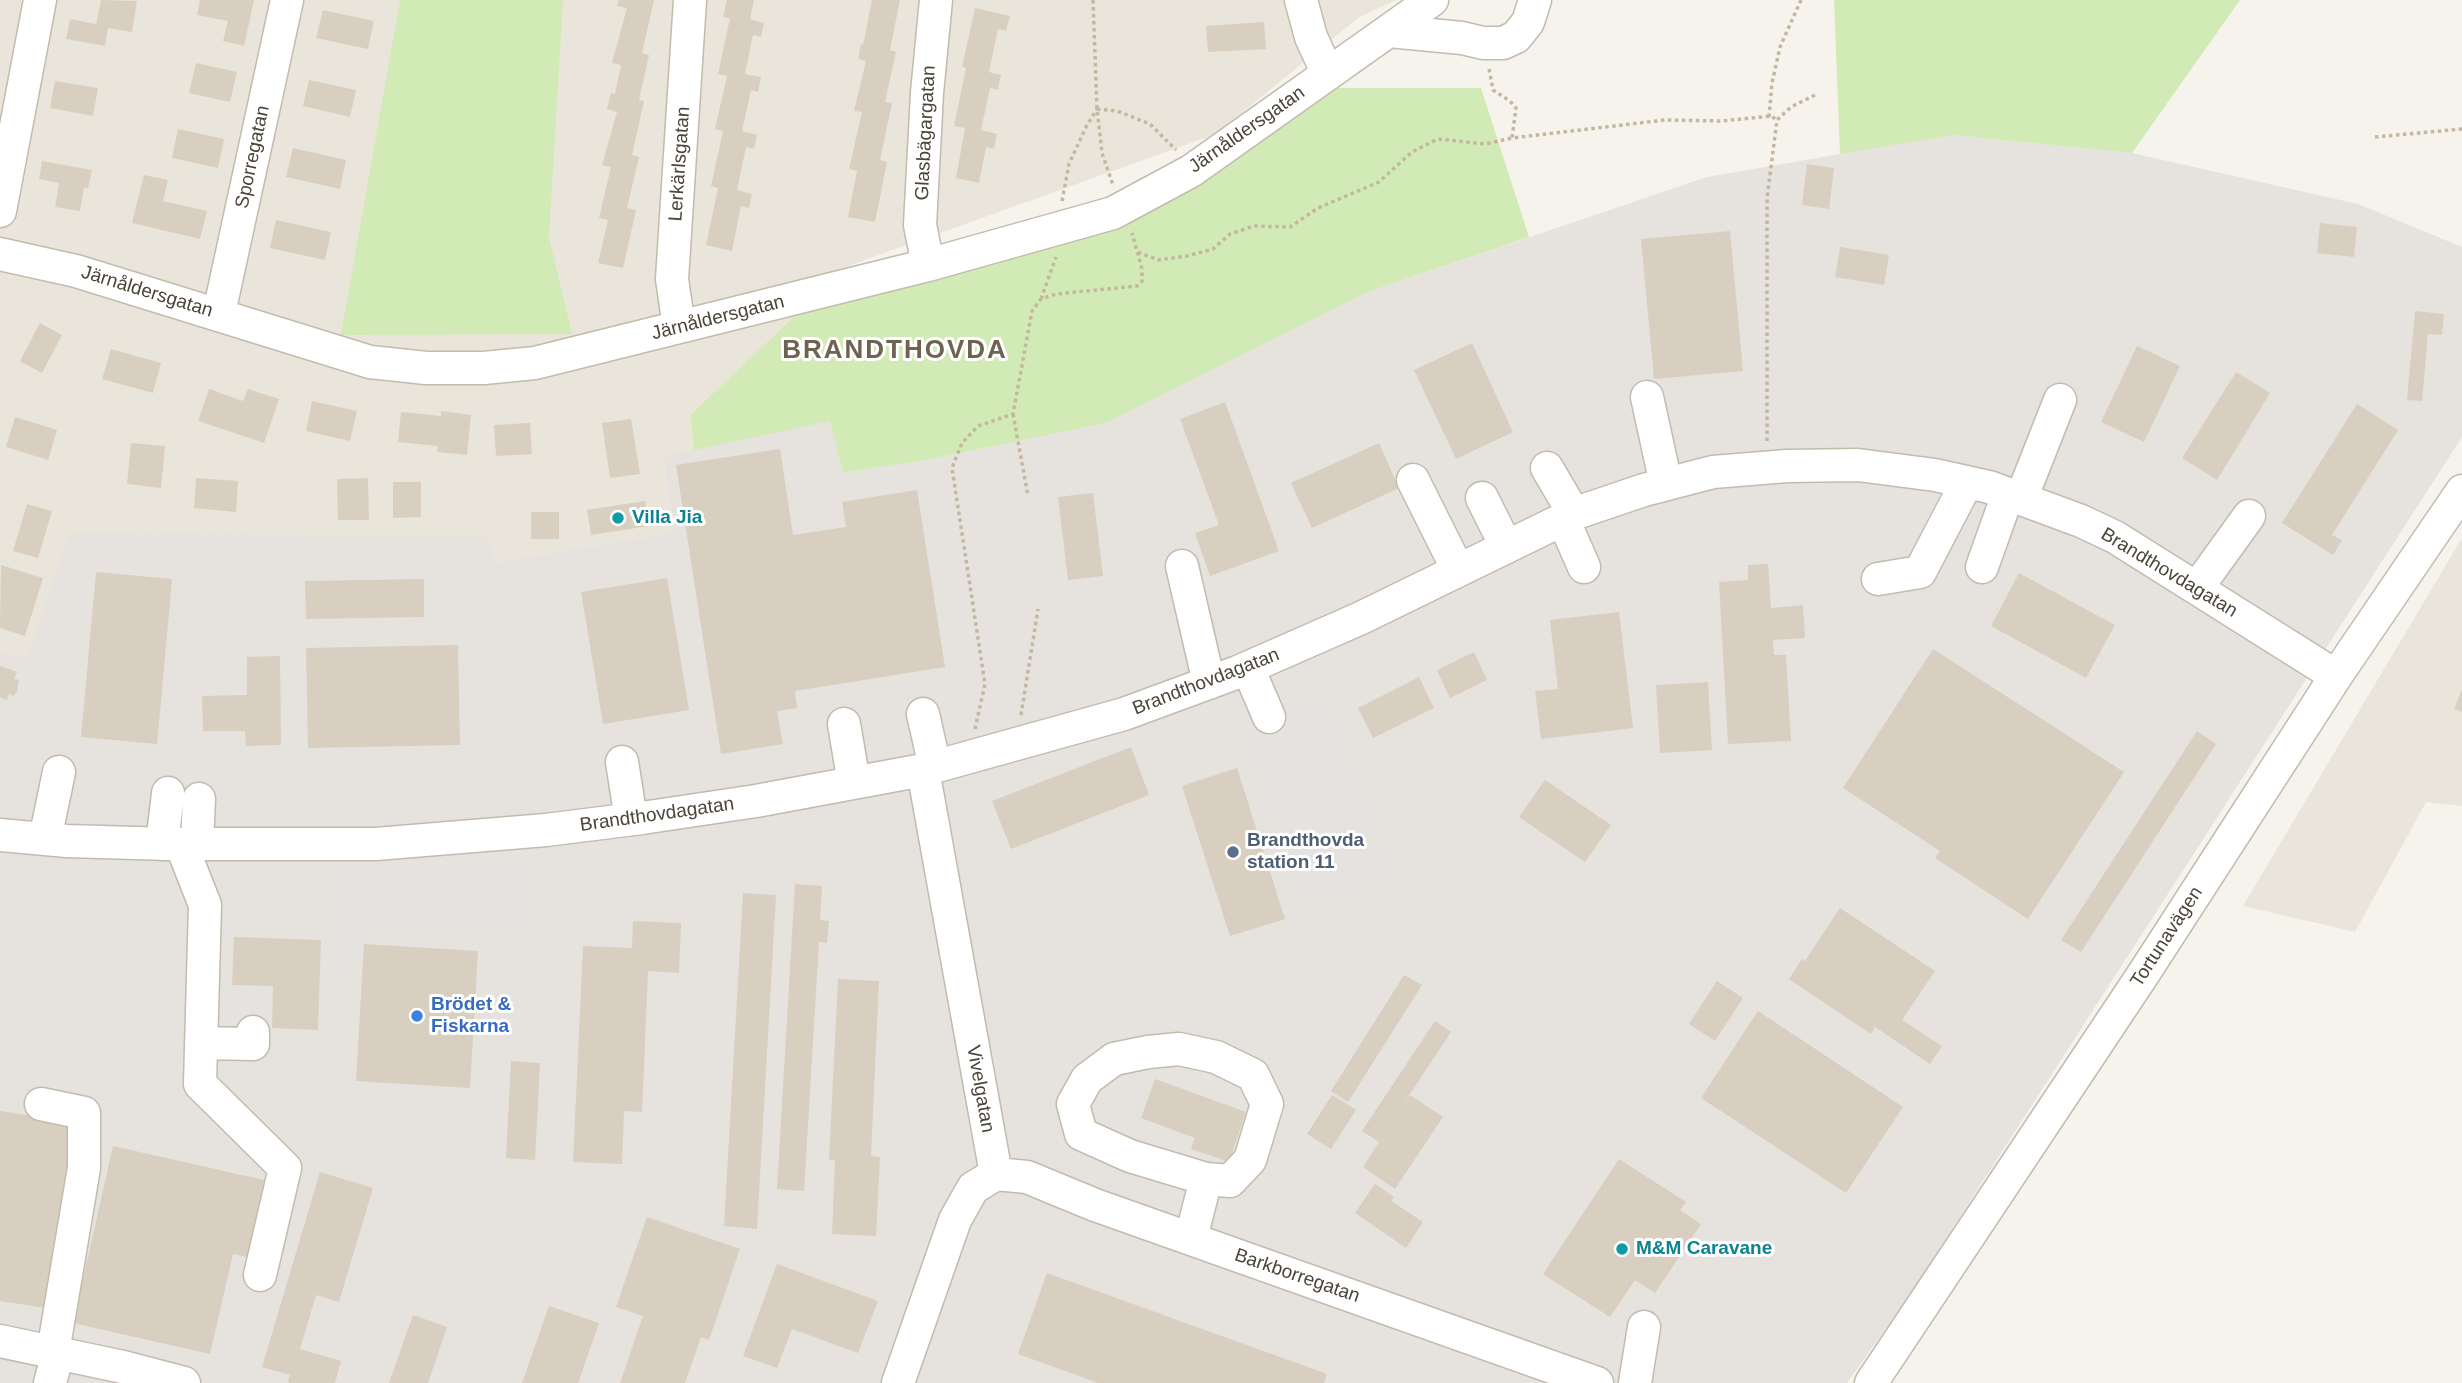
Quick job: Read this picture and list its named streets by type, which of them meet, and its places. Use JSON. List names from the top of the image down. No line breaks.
{"streets":{"street":["Järnåldersgatan","Glasbägargatan","Sporregatan","Lerkärlsgatan","Brandthovdagatan","Tortunavägen","Vivelgatan","Barkborregatan"]},"crossings":[["Järnåldersgatan","Glasbägargatan"],["Järnåldersgatan","Sporregatan"],["Järnåldersgatan","Lerkärlsgatan"],["Brandthovdagatan","Tortunavägen"],["Brandthovdagatan","Vivelgatan"],["Vivelgatan","Barkborregatan"]],"districts":["BRANDTHOVDA"],"places":["Villa Jia","Brandthovda station 11","Brödet & Fiskarna","M&M Caravane"]}
